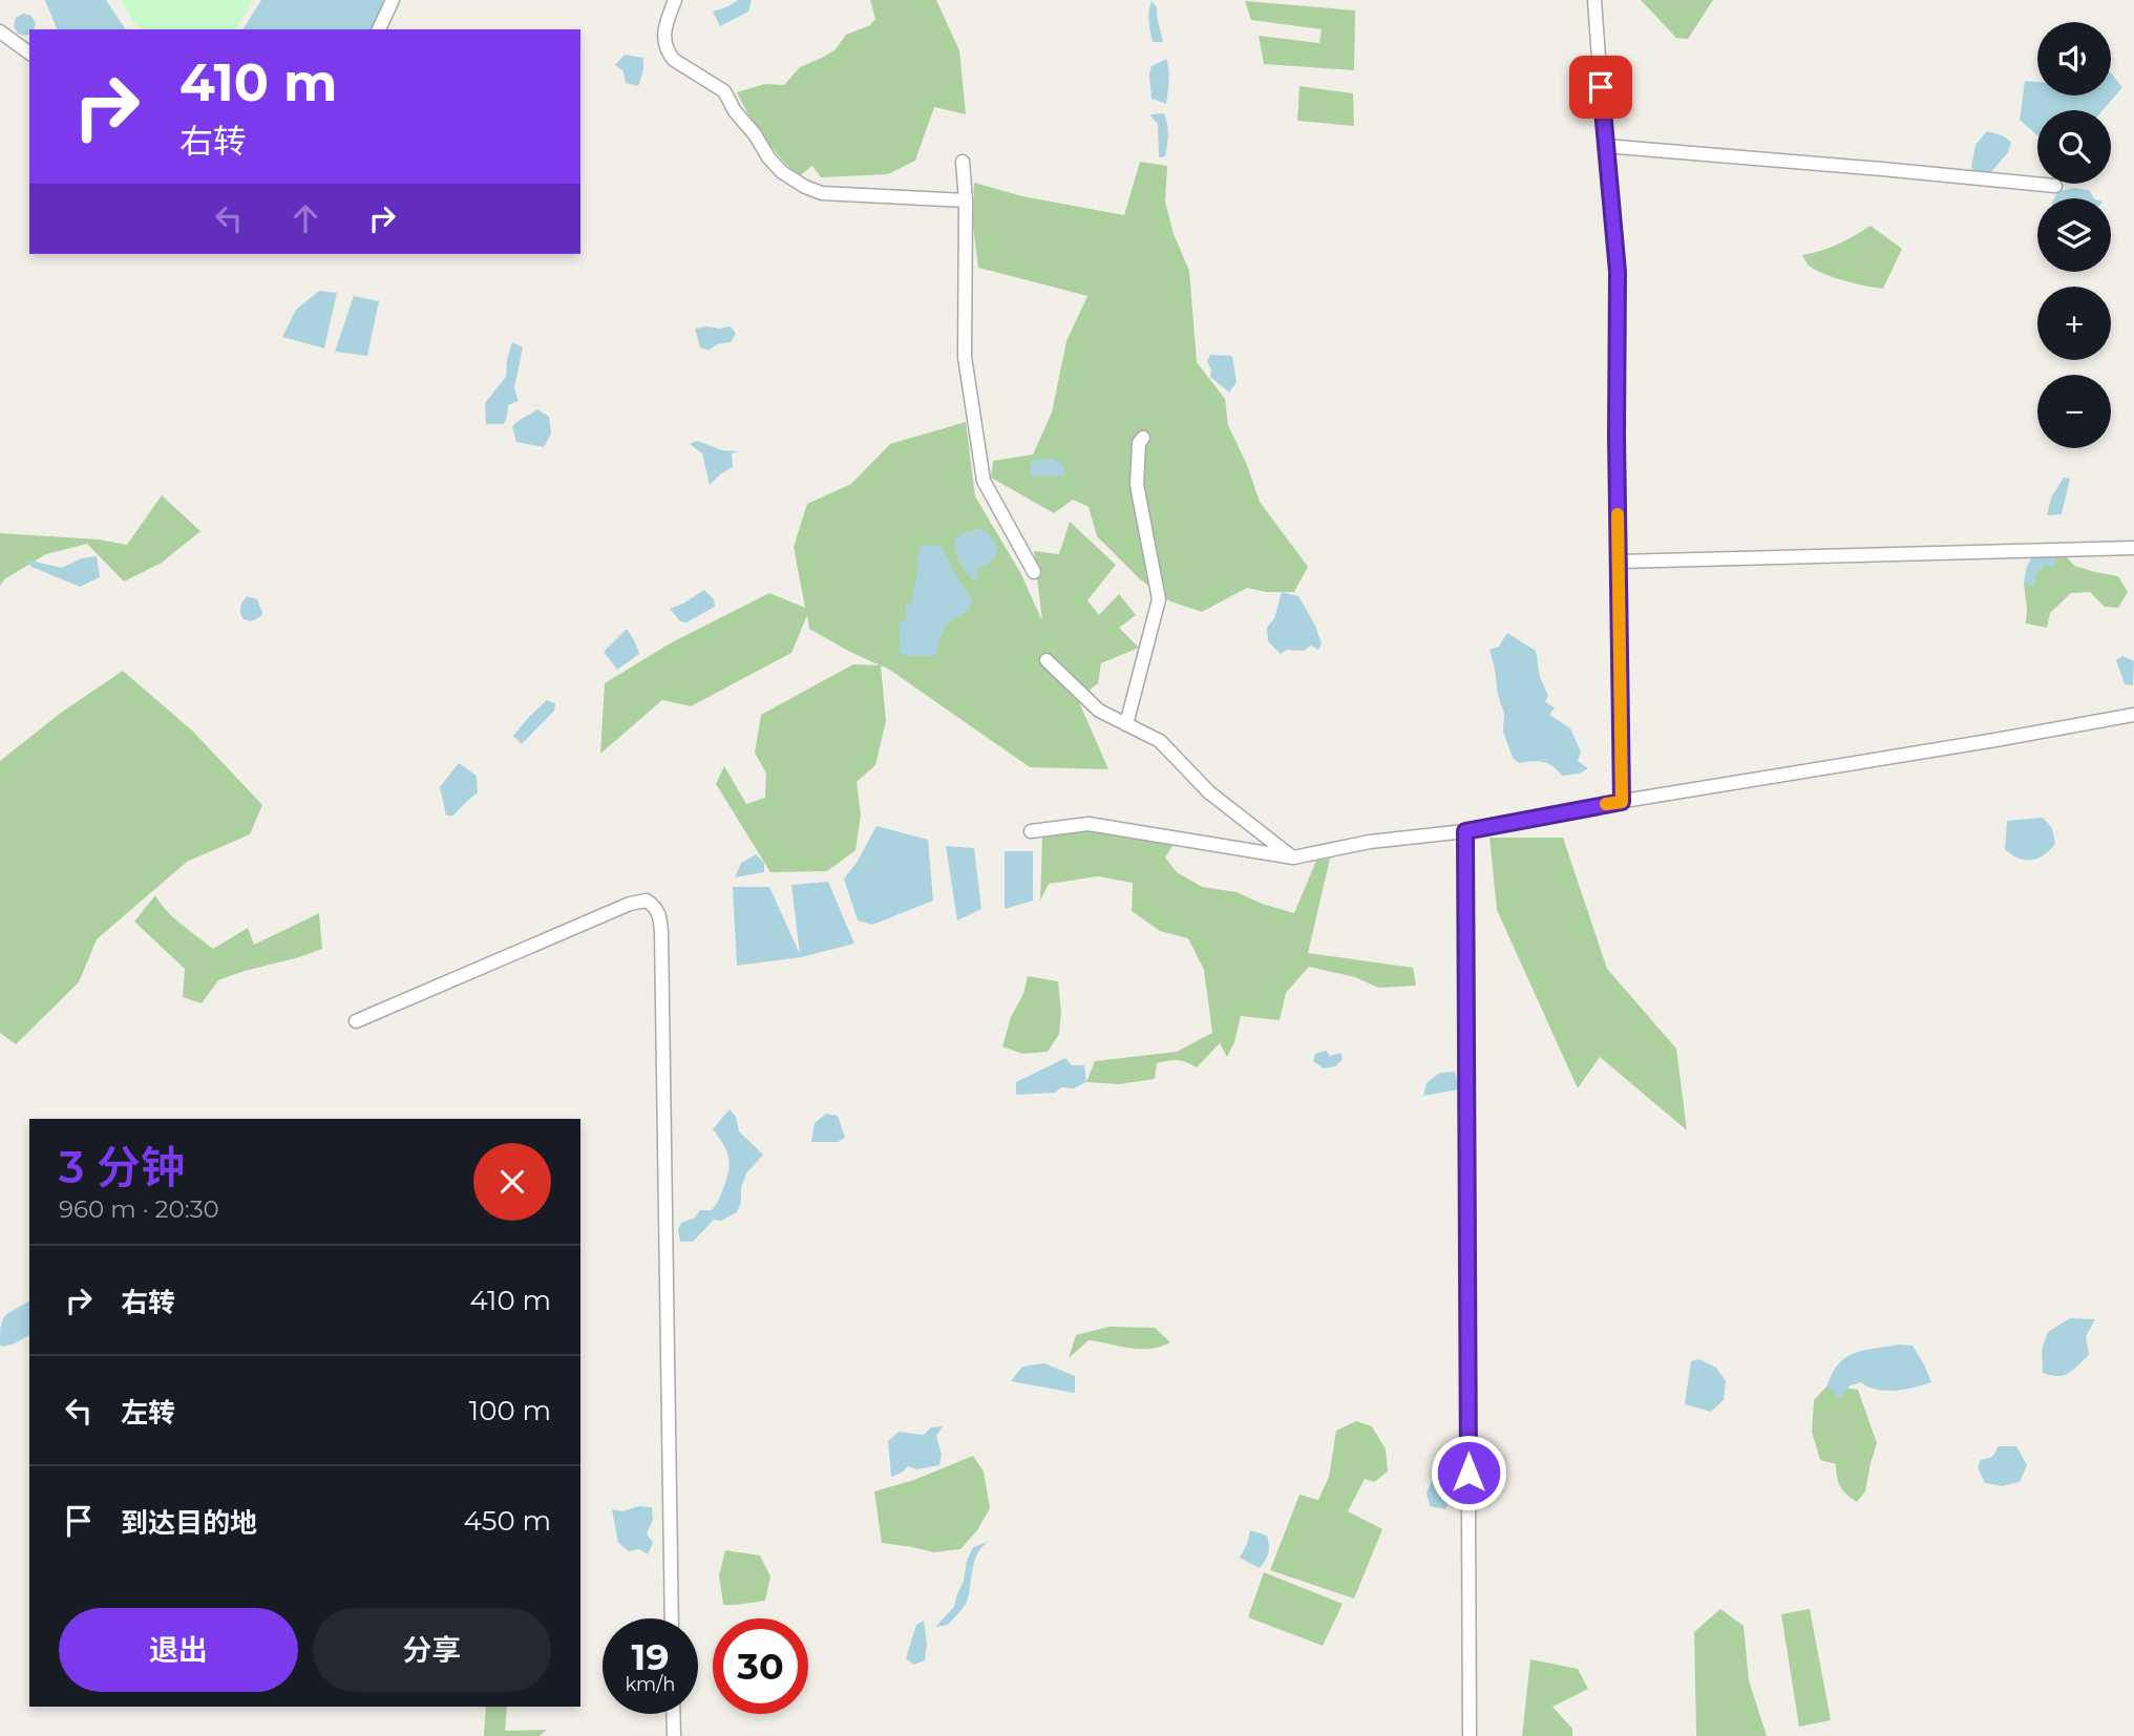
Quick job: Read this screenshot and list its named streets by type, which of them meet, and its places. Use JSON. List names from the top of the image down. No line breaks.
{"page":{"map_buttons":["+","−"],"turn":["410 m","右转"],"heading":["3 分钟","960 m · 20:30"],"list":[{"name":"右转","value":"410 m"},{"name":"左转","value":"100 m"},{"name":"到达目的地","value":"450 m"}],"buttons":["退出","分享"],"speed":"19 km/h","limit":"30"}}
